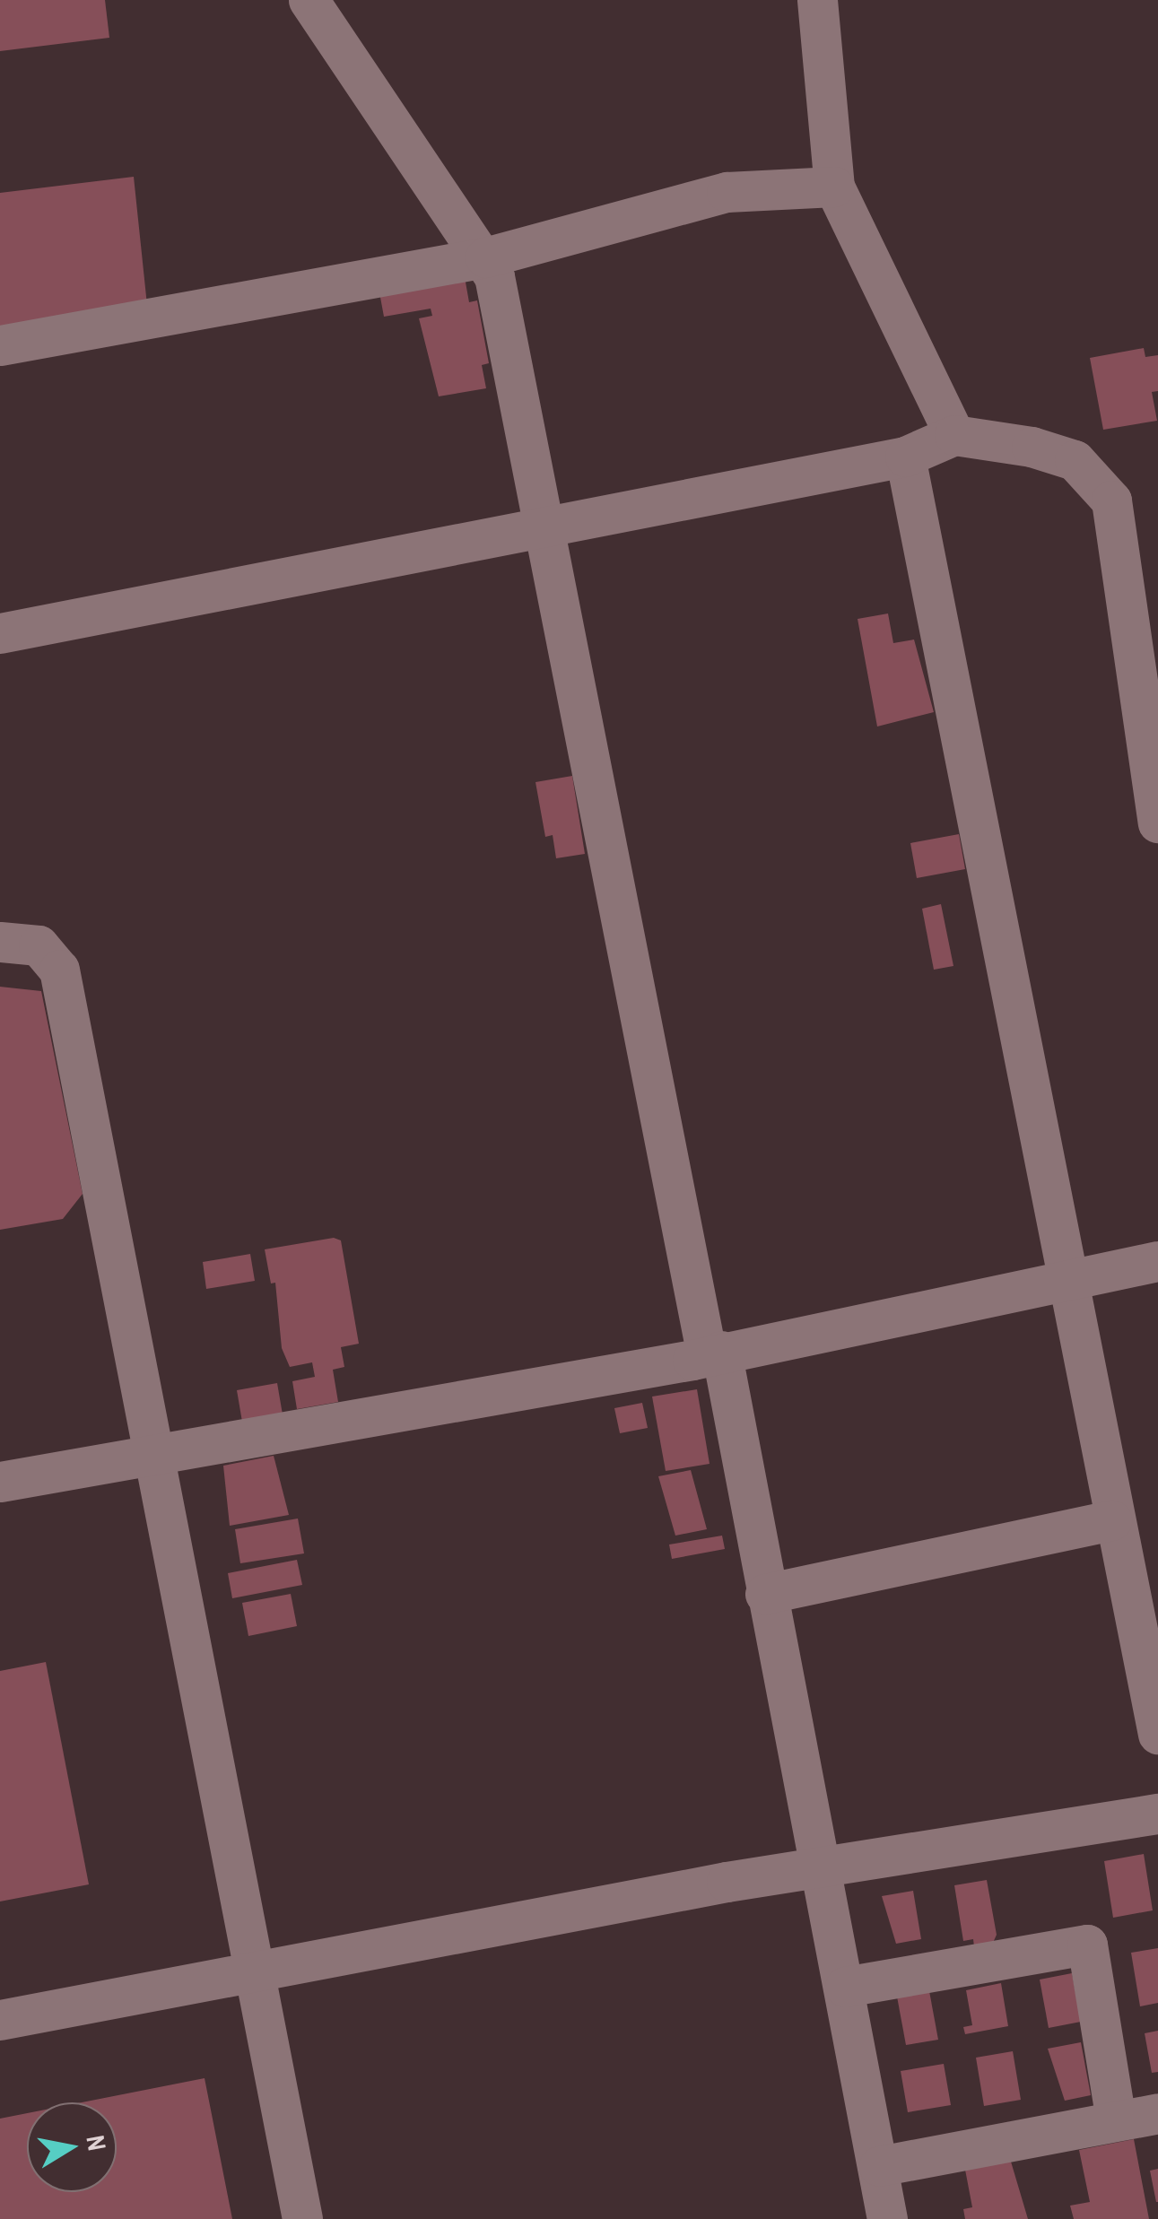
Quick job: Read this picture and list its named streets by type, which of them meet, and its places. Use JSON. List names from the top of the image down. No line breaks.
{"north":"right"}
